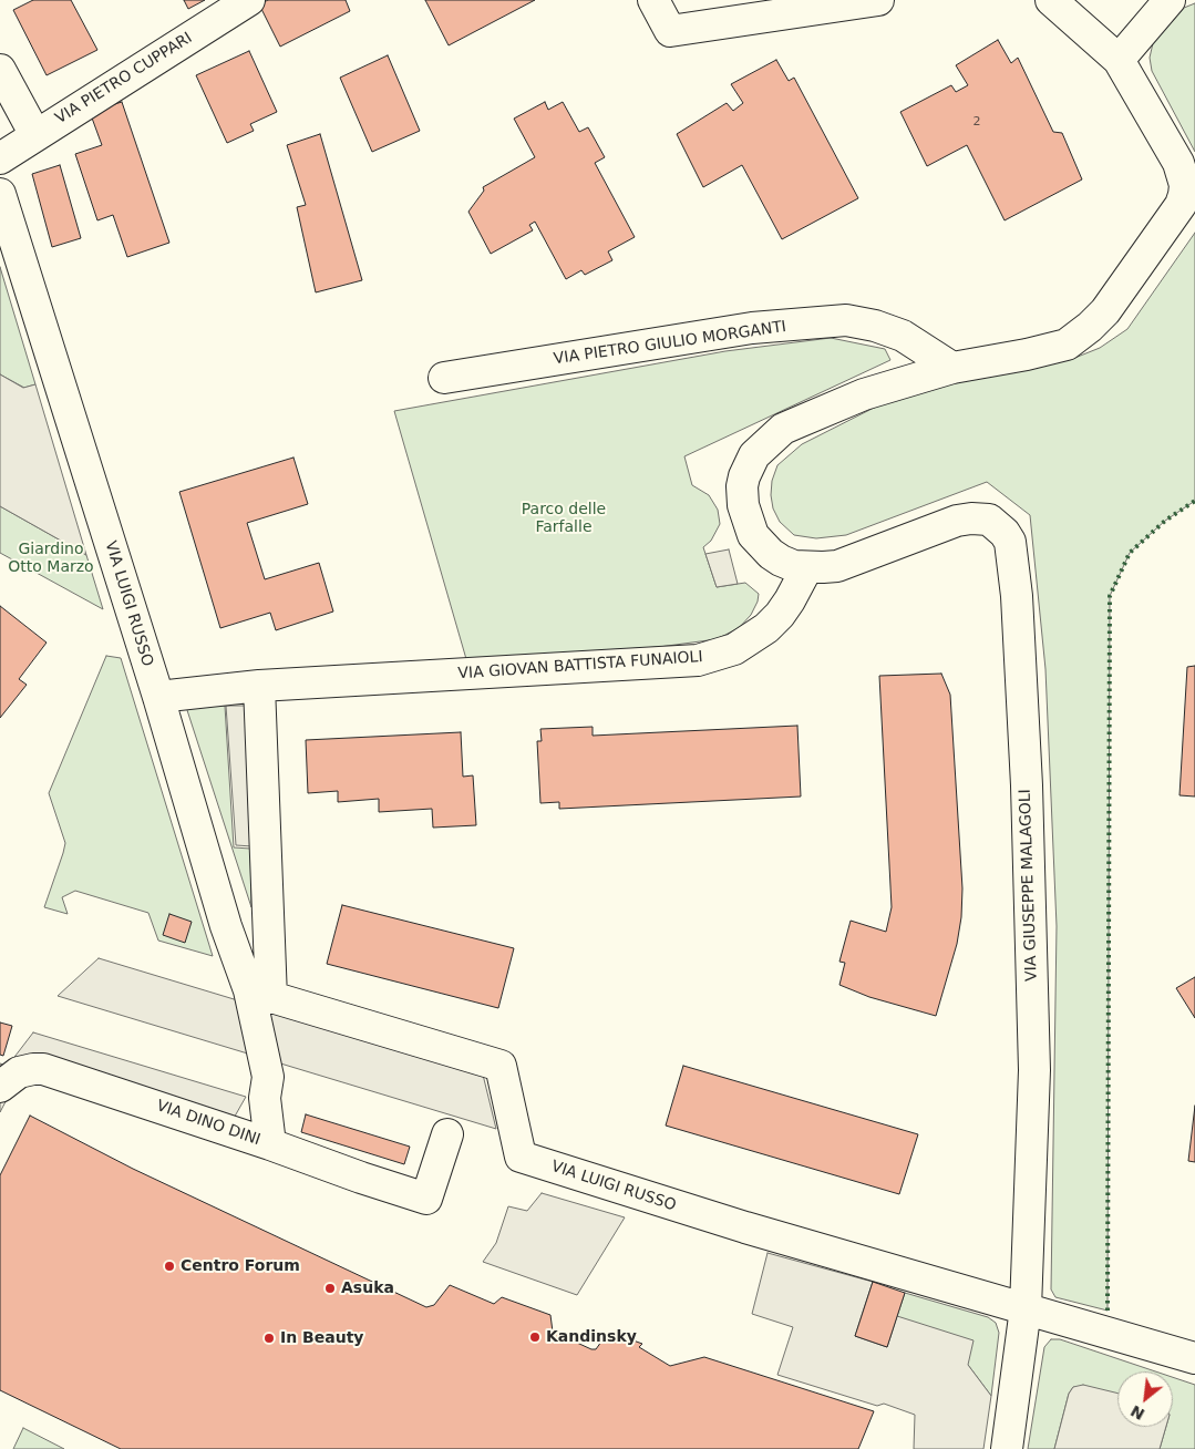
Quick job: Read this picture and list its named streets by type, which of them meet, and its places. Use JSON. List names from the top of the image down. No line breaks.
{"streets":{"street":["VIA PIETRO CUPPARI","VIA PIETRO GIULIO MORGANTI","VIA LUIGI RUSSO","VIA GIOVAN BATTISTA FUNAIOLI","VIA GIUSEPPE MALAGOLI","VIA DINO DINI"]},"crossings":[["VIA LUIGI RUSSO","VIA GIOVAN BATTISTA FUNAIOLI"],["VIA LUIGI RUSSO","VIA GIUSEPPE MALAGOLI"],["VIA LUIGI RUSSO","VIA DINO DINI"],["VIA GIOVAN BATTISTA FUNAIOLI","VIA GIUSEPPE MALAGOLI"]],"parks":["Parco delle Farfalle","Giardino Otto Marzo"],"places":["Centro Forum","Asuka","Kandinsky","In Beauty"],"house_numbers":["2"],"north":"bottom left"}
